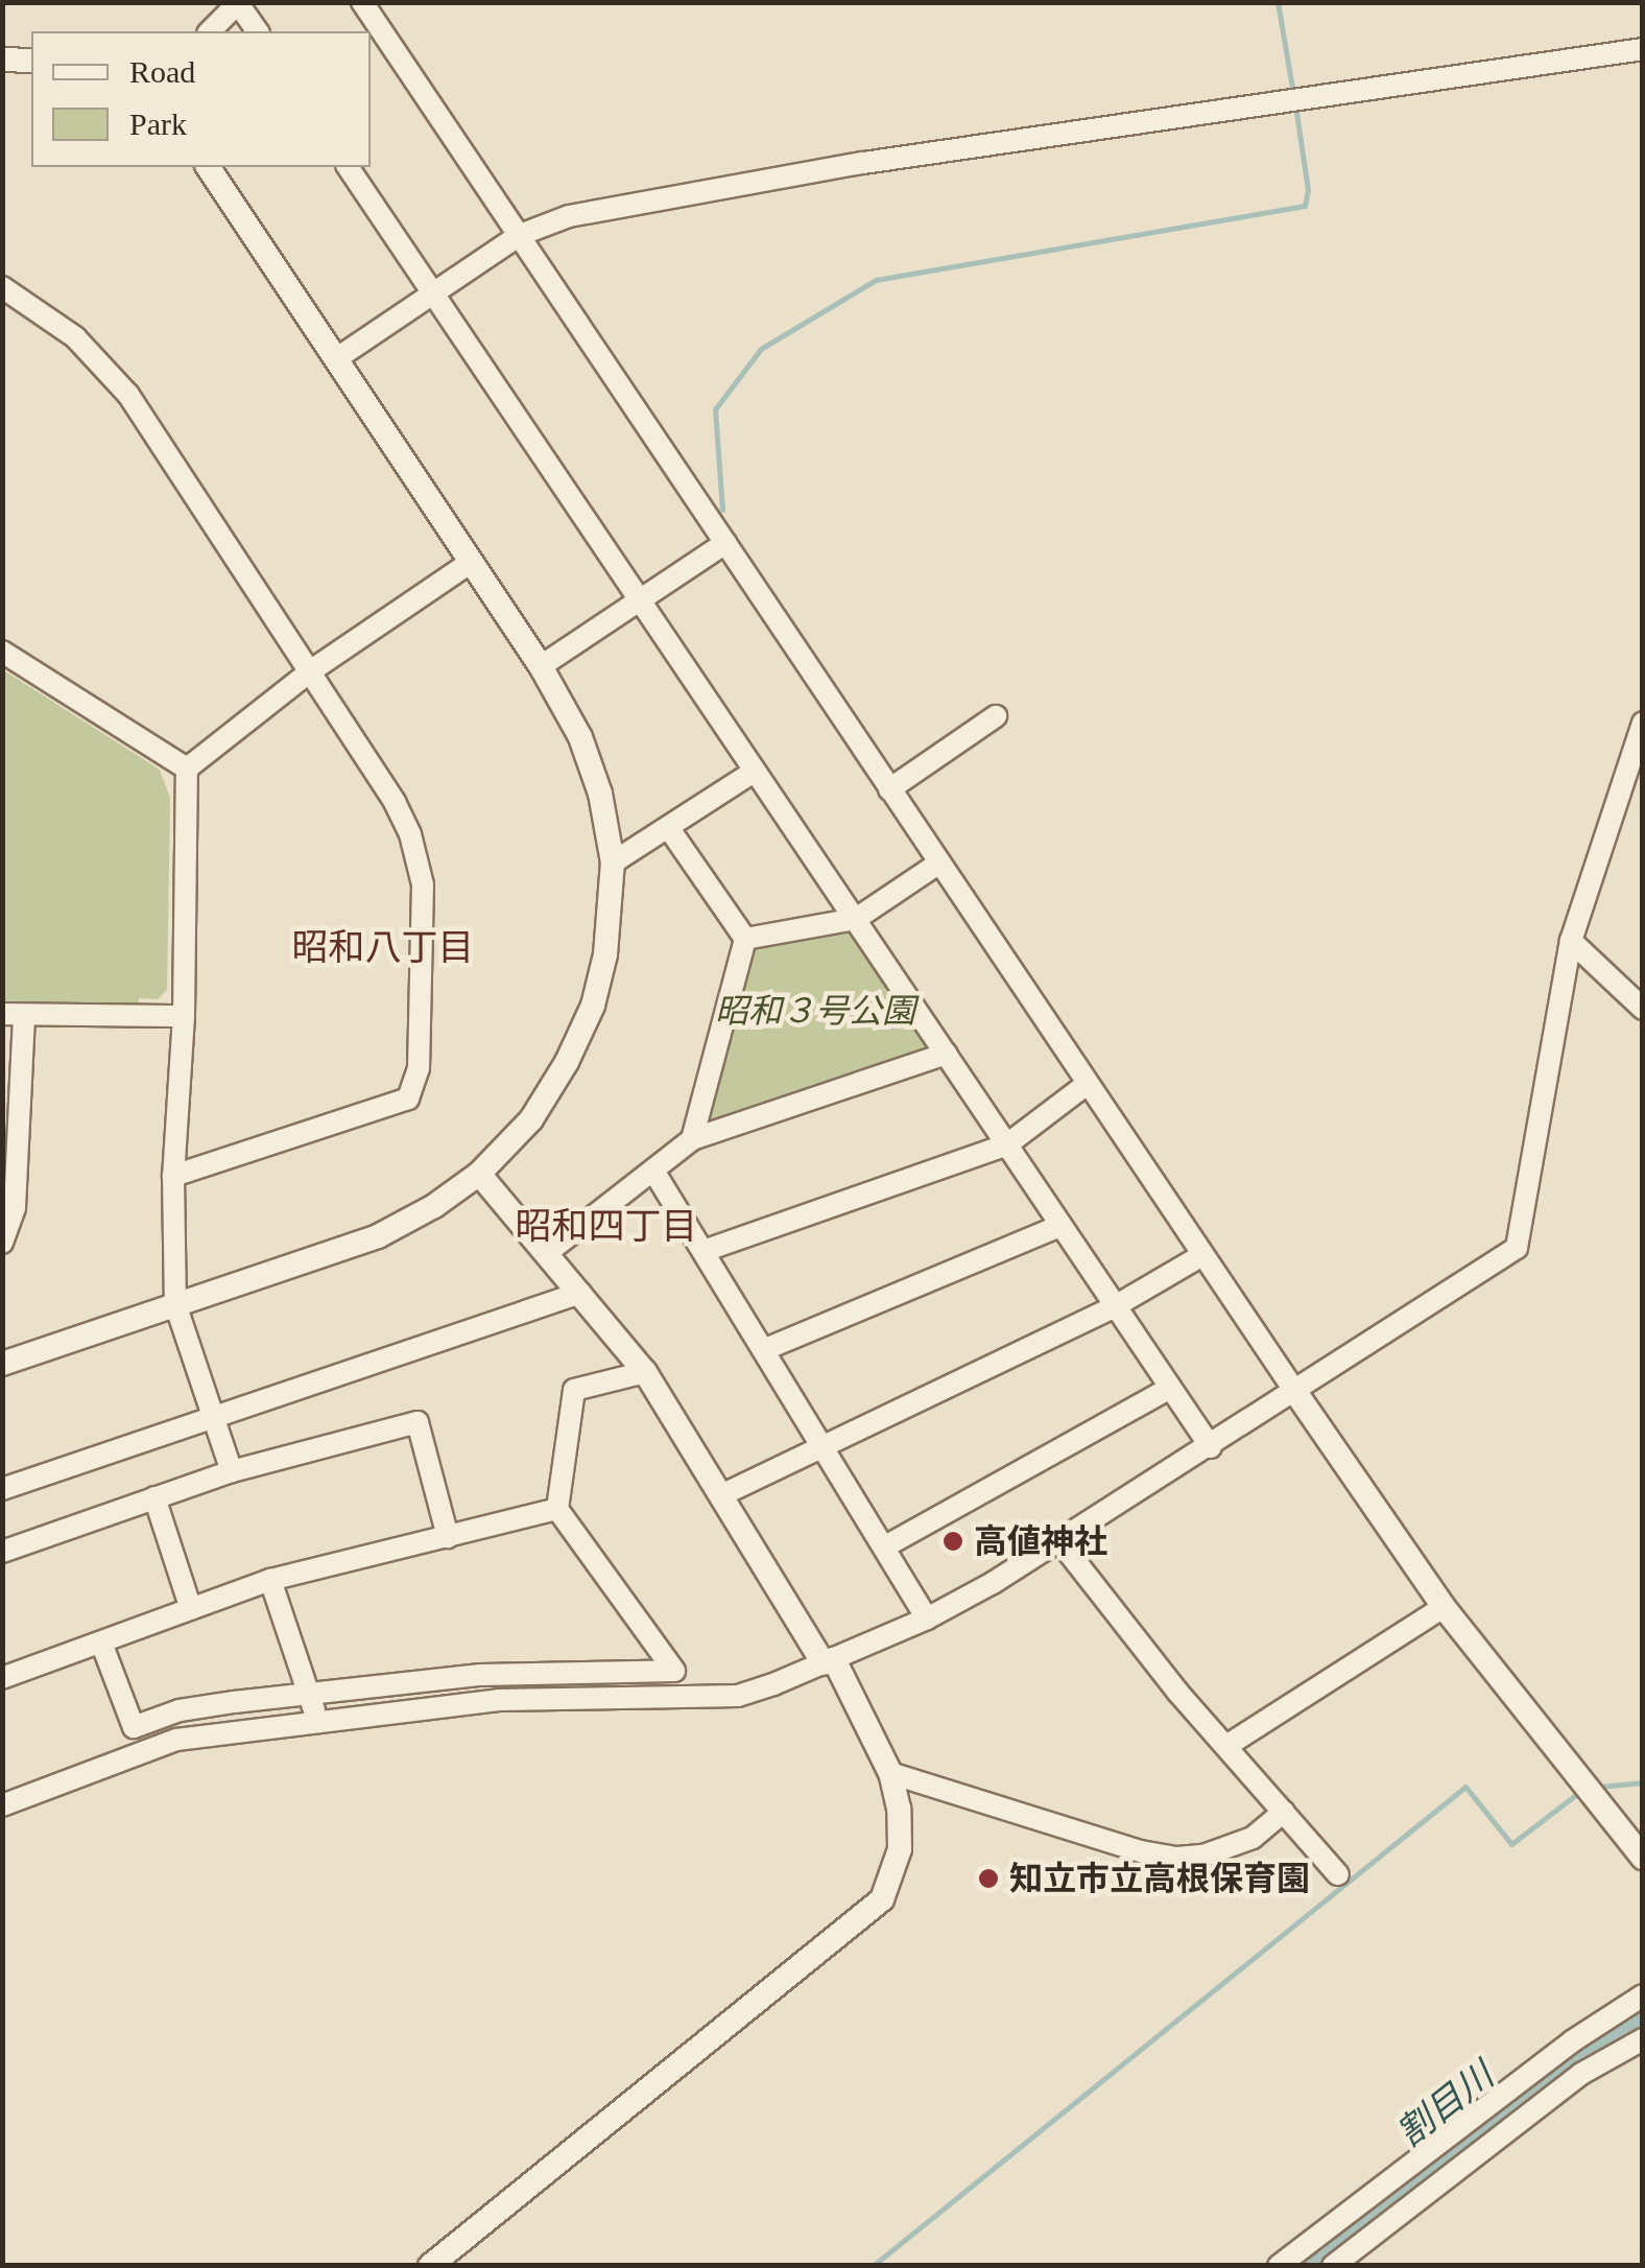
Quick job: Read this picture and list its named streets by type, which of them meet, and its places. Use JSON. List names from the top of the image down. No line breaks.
{"districts":["昭和八丁目","昭和四丁目"],"water":["割目川"],"parks":["昭和３号公園"],"places":["高値神社","知立市立高根保育園"],"legend":["Road","Park"]}
